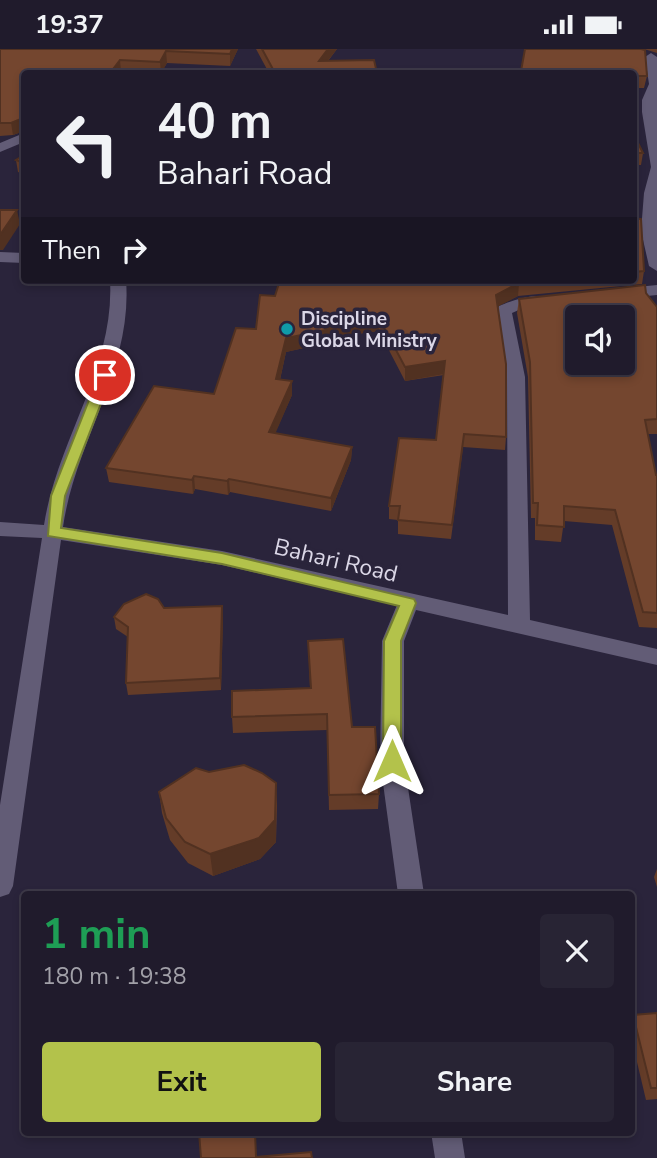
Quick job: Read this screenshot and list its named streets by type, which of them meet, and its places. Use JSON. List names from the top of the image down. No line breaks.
{"streets":{"street":["Bahari Road"]},"places":["Discipline Global Ministry"],"page":{"status":"19:37","turn":["40 m","Bahari Road"],"then":"Then","heading":["1 min","180 m · 19:38"],"buttons":["Exit","Share"]}}
